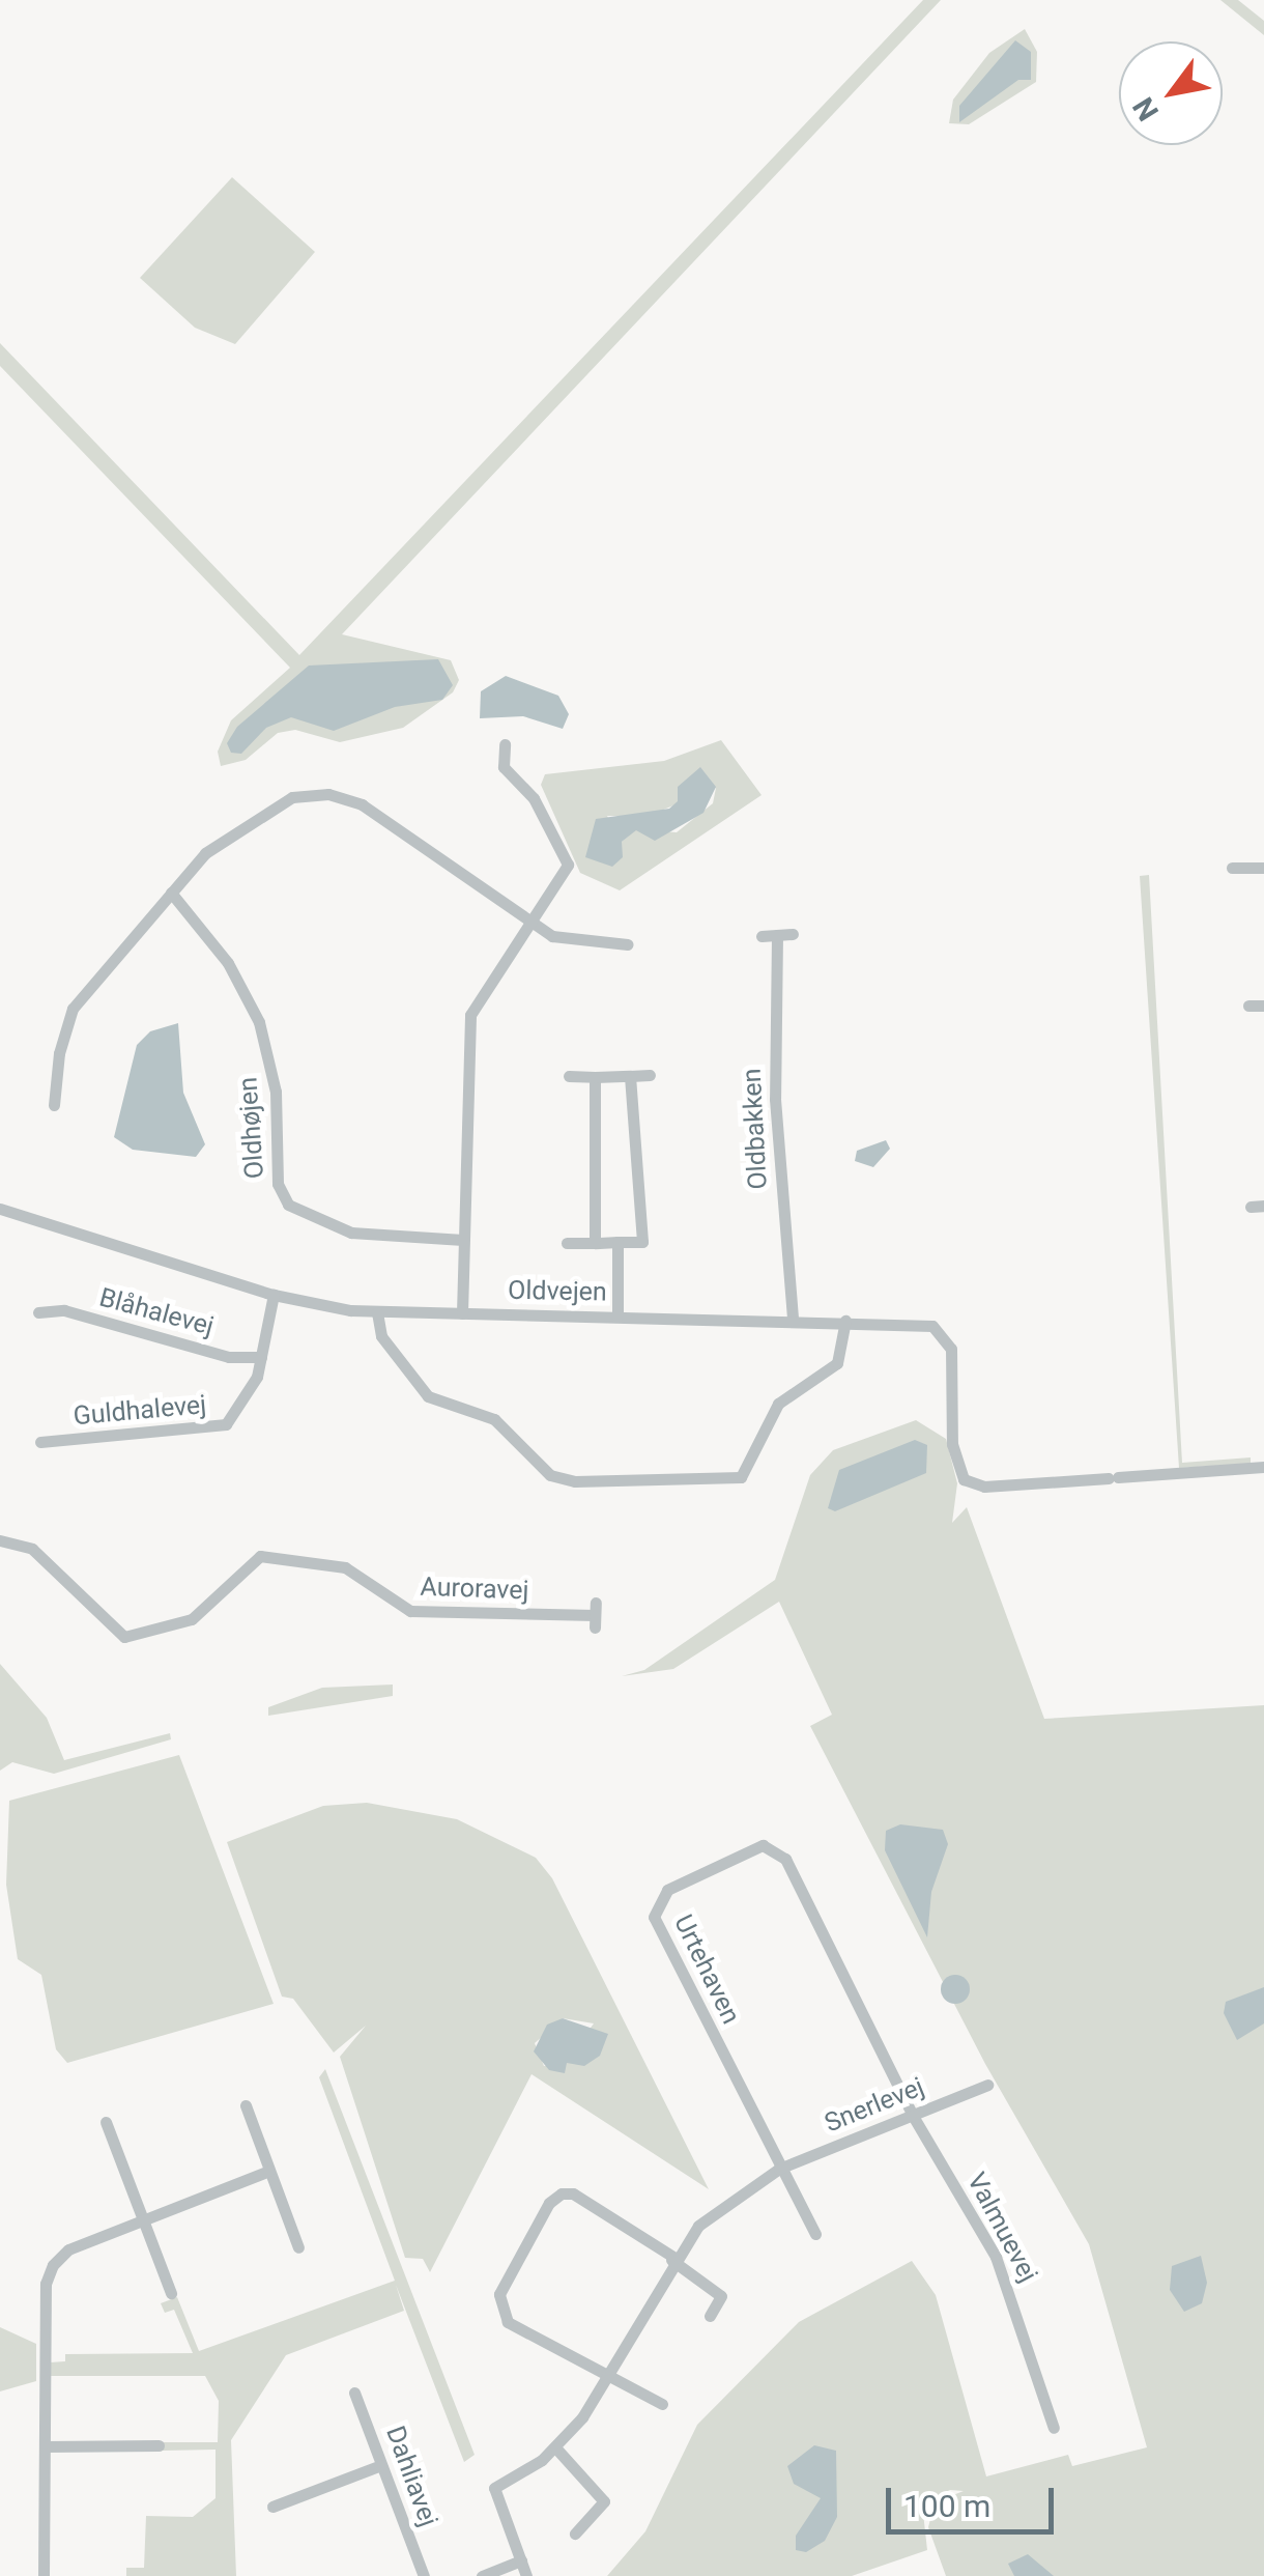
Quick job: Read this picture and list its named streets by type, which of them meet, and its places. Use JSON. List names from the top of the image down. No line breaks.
{"streets":{"street":["Oldhøjen","Oldbakken","Oldvejen","Blåhalevej","Guldhalevej","Auroravej","Urtehaven","Snerlevej","Valmuevej","Dahliavej"]},"crossings":[["Oldbakken","Oldvejen"],["Oldvejen","Guldhalevej"],["Blåhalevej","Guldhalevej"],["Urtehaven","Snerlevej"],["Urtehaven","Valmuevej"],["Snerlevej","Valmuevej"]],"scale_bar":"100 m","north":"bottom left"}
